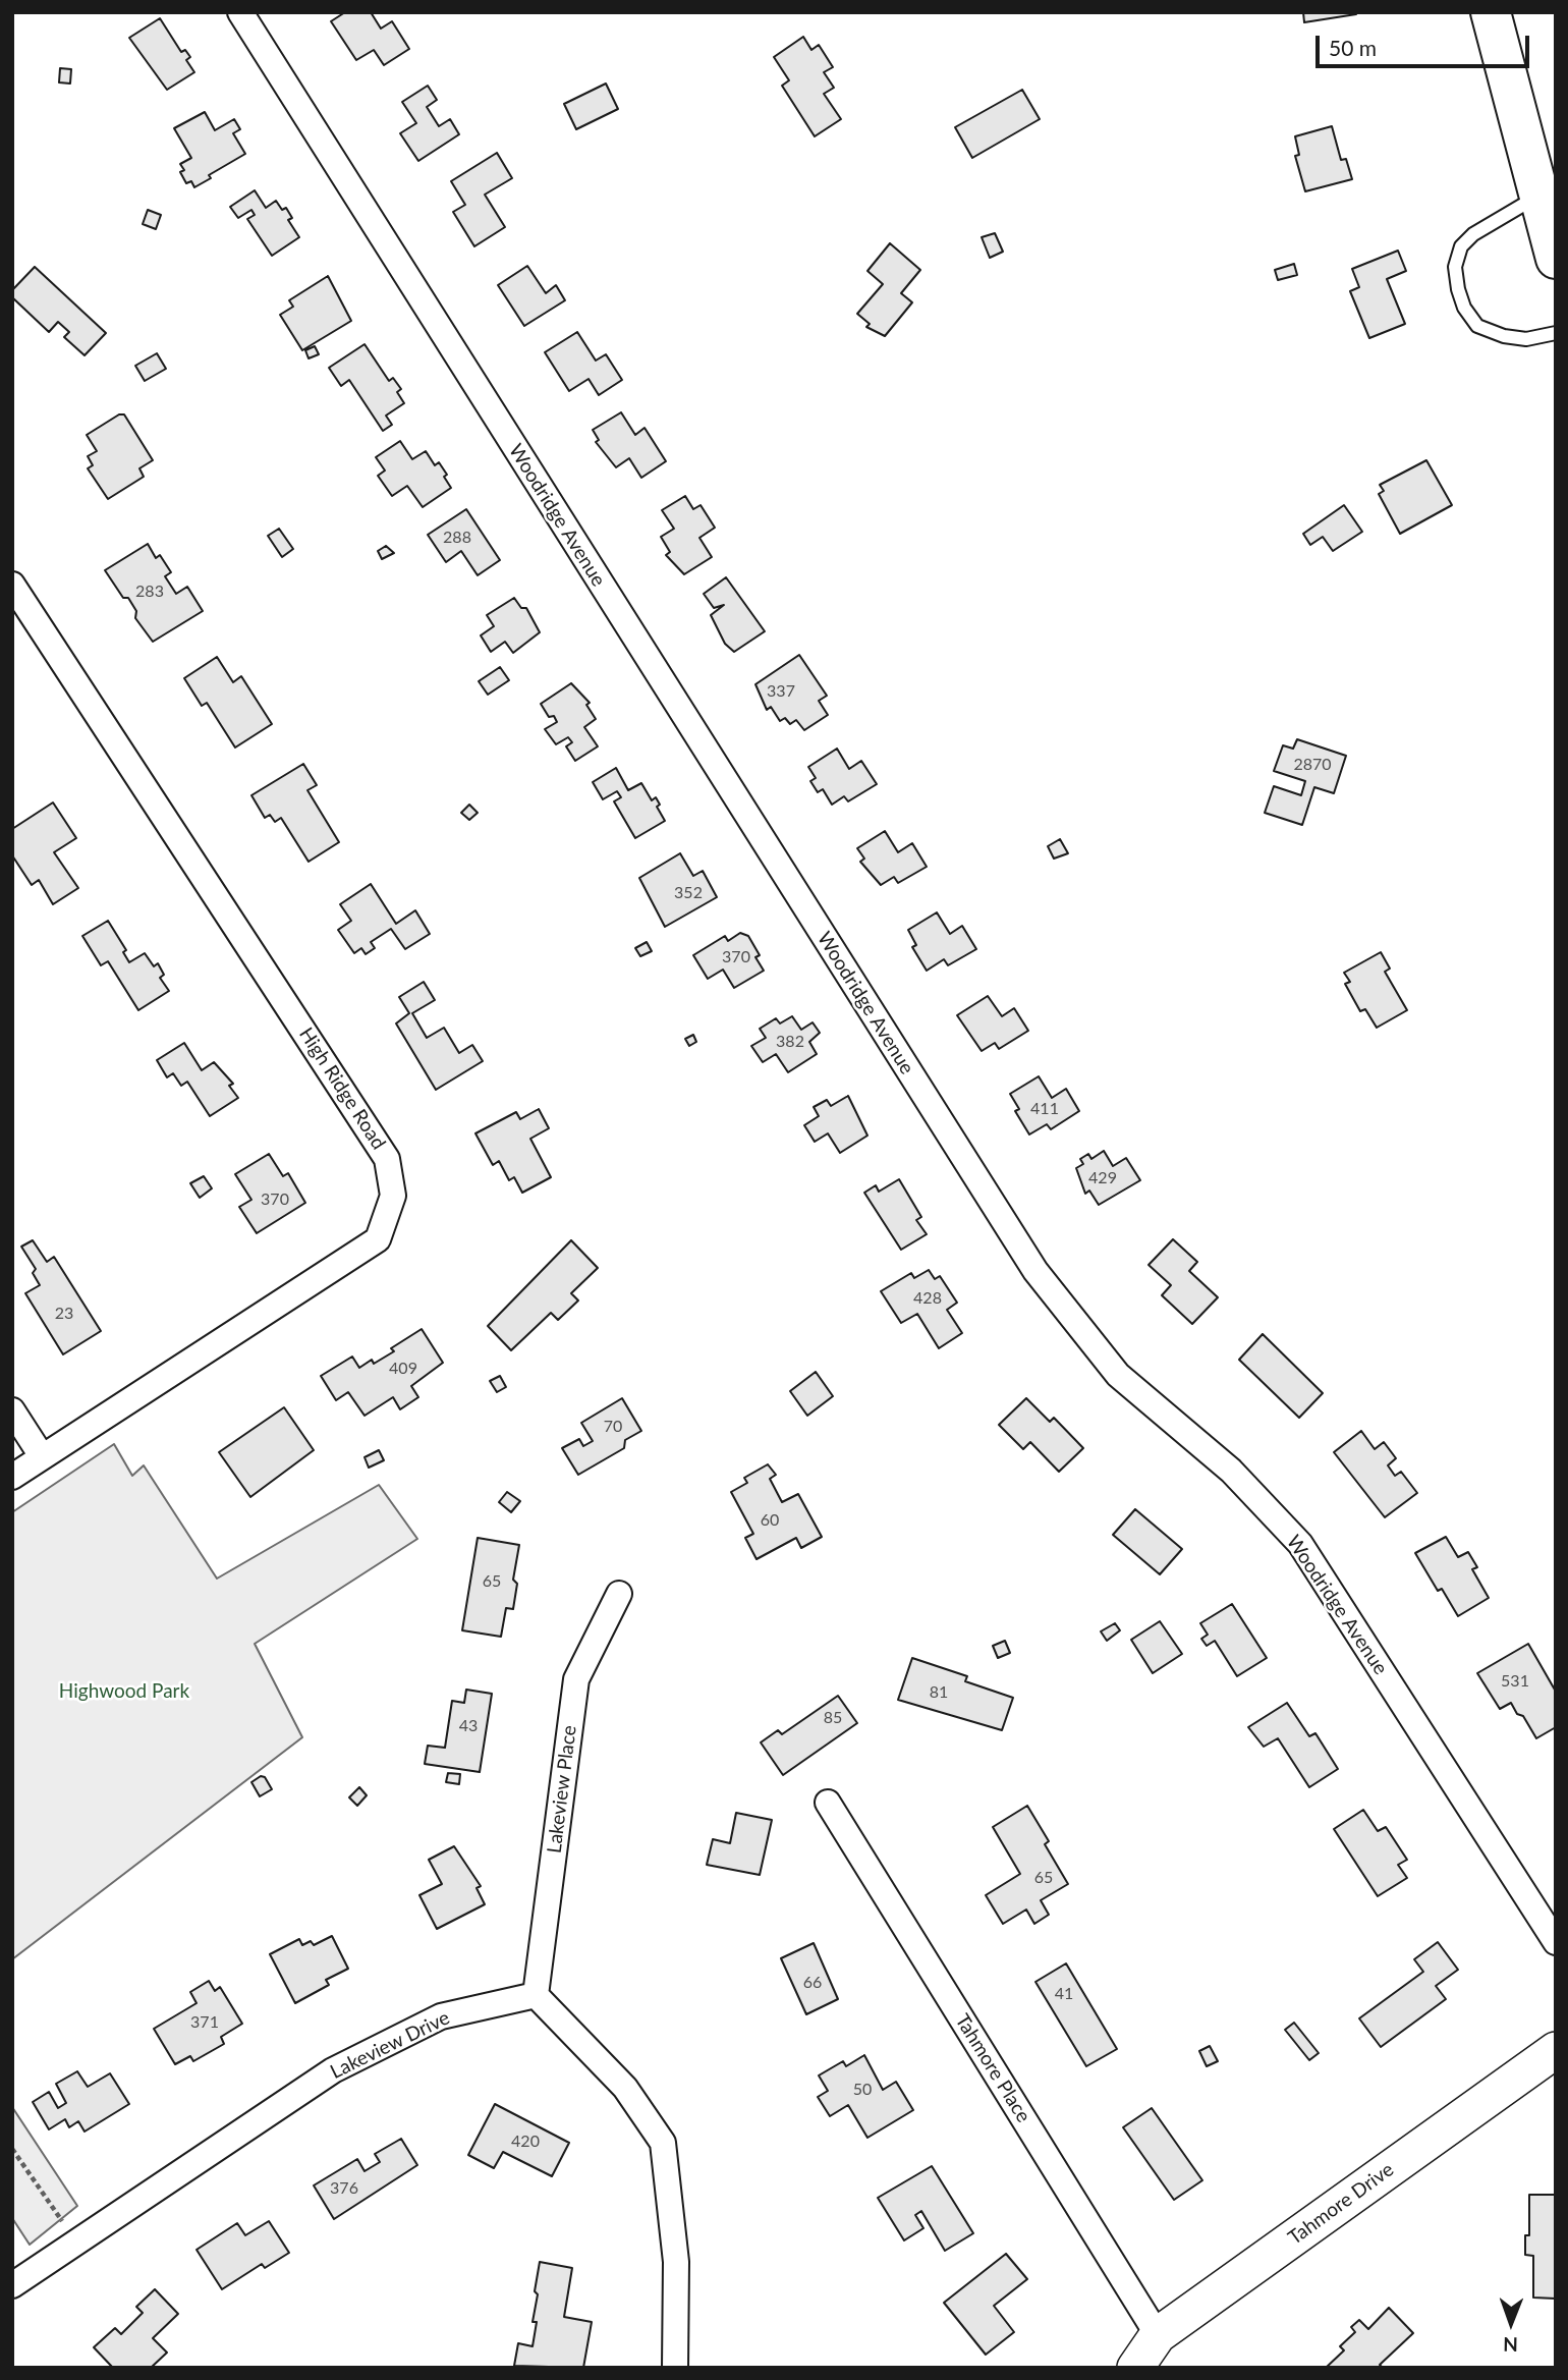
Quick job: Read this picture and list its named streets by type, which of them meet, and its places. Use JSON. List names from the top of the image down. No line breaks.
{"streets":{"street":["Woodridge Avenue","High Ridge Road","Lakeview Place","Lakeview Drive","Tahmore Place","Tahmore Drive"]},"crossings":[["Lakeview Place","Lakeview Drive"],["Tahmore Place","Tahmore Drive"]],"parks":["Highwood Park"],"house_numbers":["288","283","337","2870","352","370","382","411","429","370","428","23","409","70","60","65","531","81","85","43","65","66","41","371","50","420","376"],"scale_bar":"50 m","north":"bottom"}
